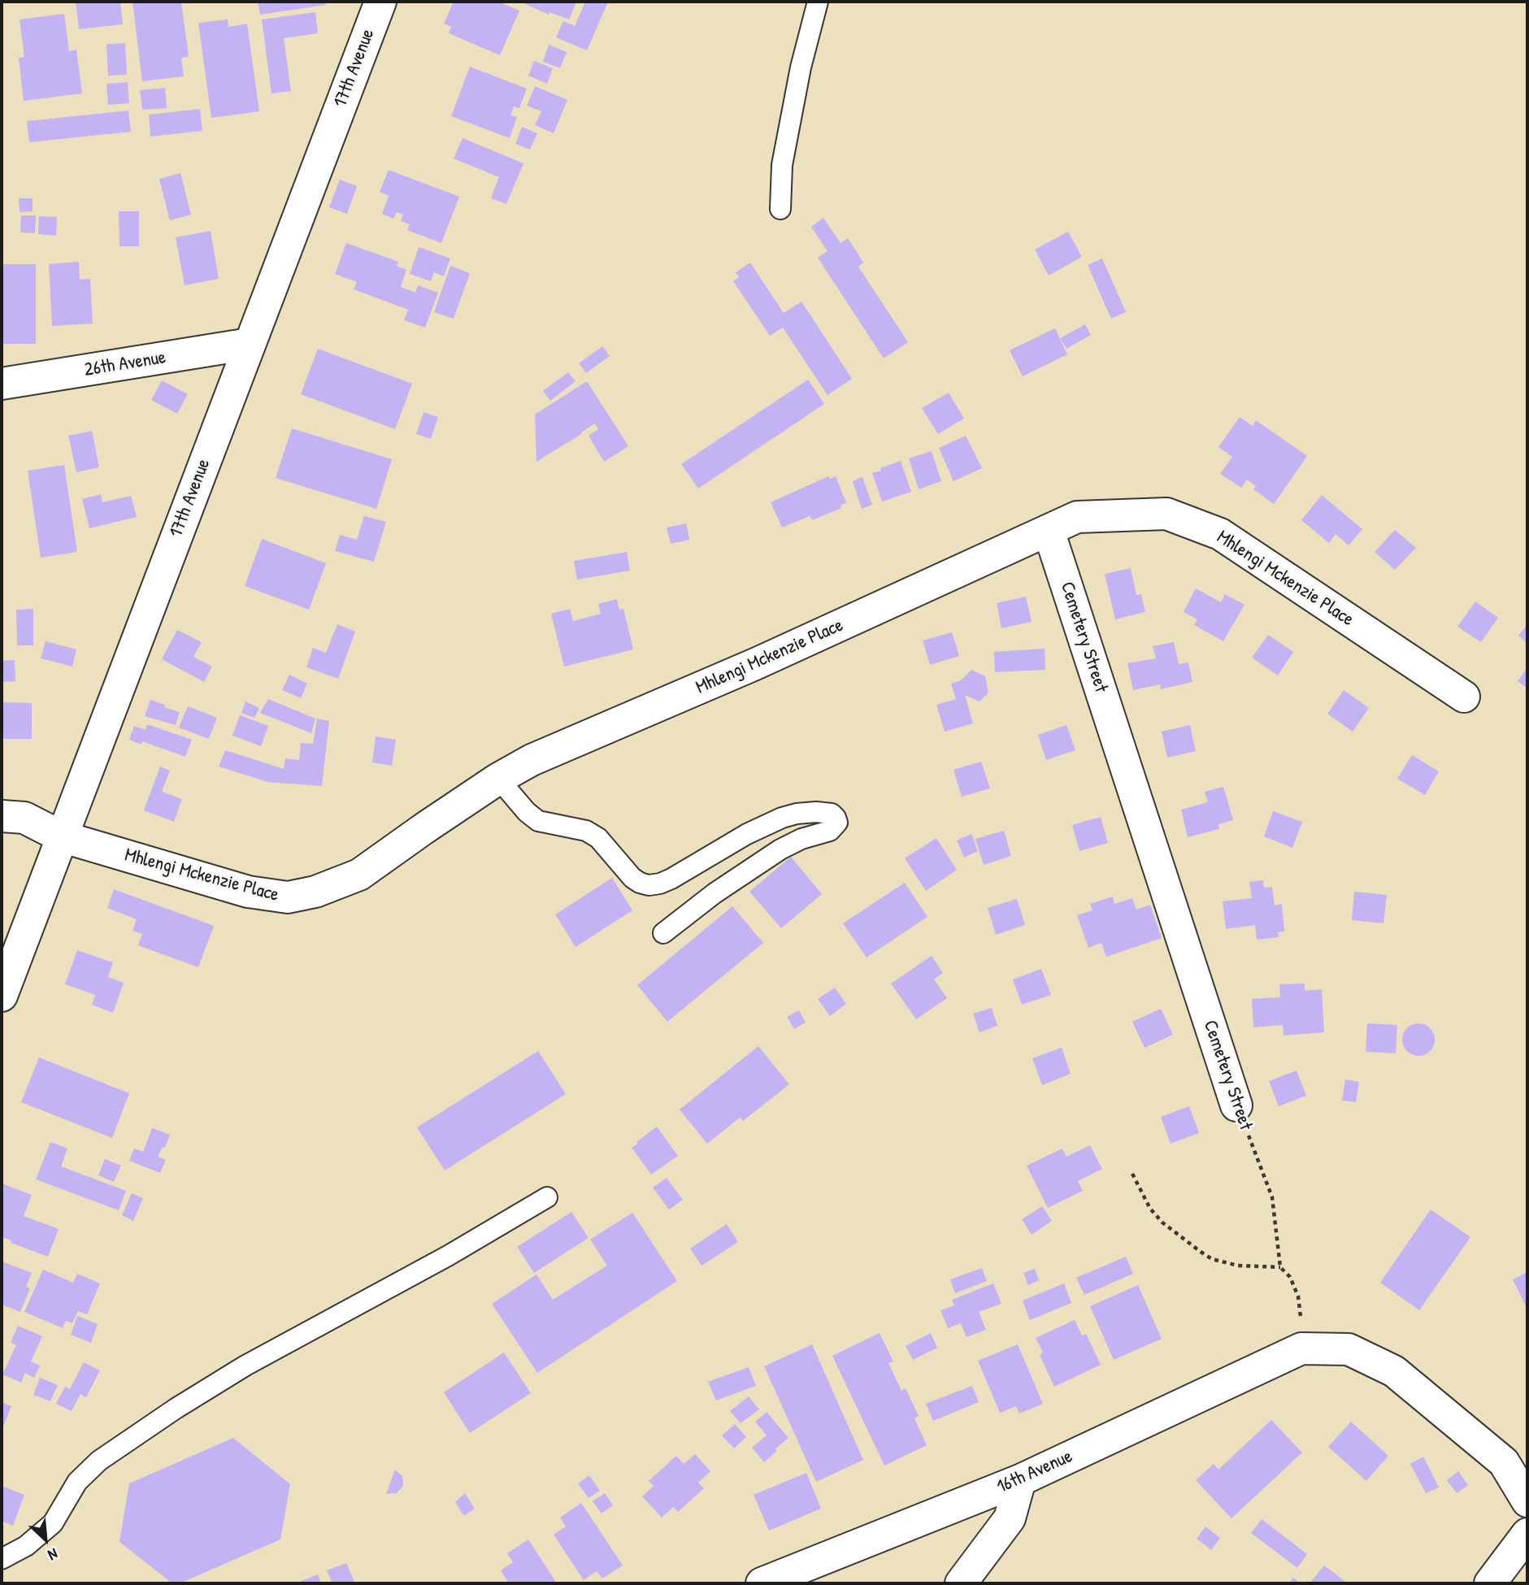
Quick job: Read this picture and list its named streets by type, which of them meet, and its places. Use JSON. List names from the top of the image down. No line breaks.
{"streets":{"street":["17th Avenue","26th Avenue","Mhlengi Mckenzie Place","Cemetery Street","16th Avenue"]},"crossings":[["17th Avenue","26th Avenue"],["17th Avenue","Mhlengi Mckenzie Place"],["Mhlengi Mckenzie Place","Cemetery Street"],["Cemetery Street","16th Avenue"]],"north":"bottom right"}
